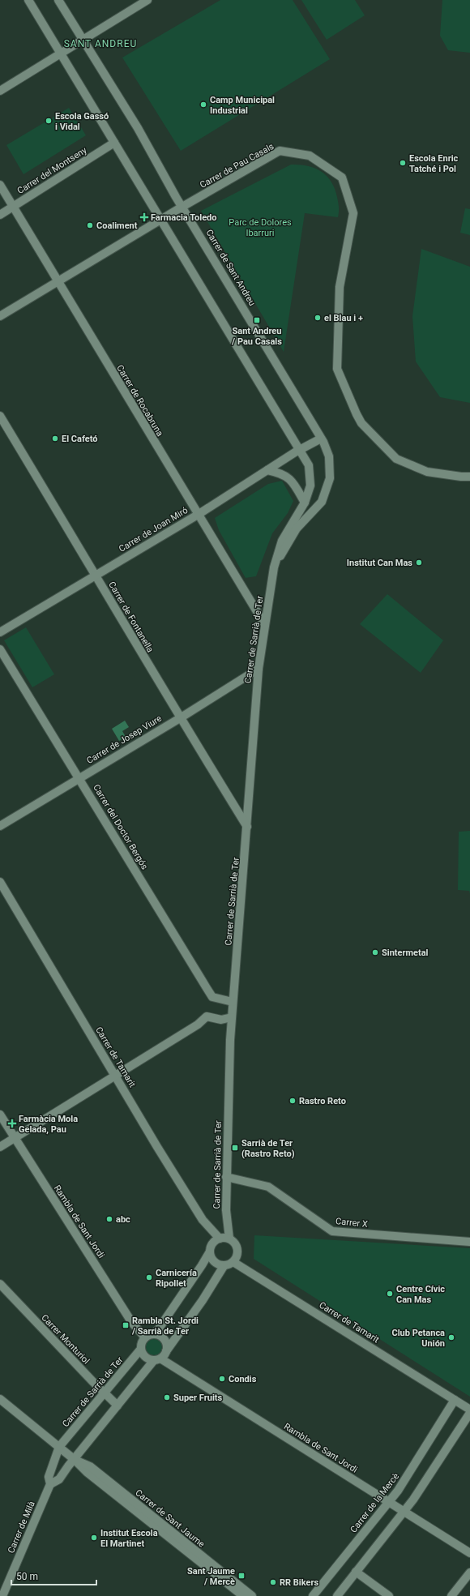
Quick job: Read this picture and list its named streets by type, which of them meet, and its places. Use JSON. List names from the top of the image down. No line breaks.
{"streets":{"street":["Carrer de Pau Casals","Carrer del Montseny","Carrer de Sant Andreu","Carrer de Rocabruna","Carrer de Joan Miró","Carrer de Fontanella","Carrer de Sarrià de Ter","Carrer de Josep Viure","Carrer del Doctor Bergós","Carrer de Tamarit","Rambla de Sant Jordi","Carrer X","Carrer Monturiol","Carrer de la Mercè","Carrer de Sant Jaume","Carrer de Milà"]},"crossings":[["Carrer de Pau Casals","Carrer de Sant Andreu"],["Carrer de Pau Casals","Carrer de Rocabruna"],["Carrer del Montseny","Carrer de Rocabruna"],["Carrer de Sant Andreu","Carrer de Joan Miró"],["Carrer de Sant Andreu","Carrer de Sarrià de Ter"],["Carrer de Rocabruna","Carrer de Joan Miró"],["Carrer de Rocabruna","Carrer de Sarrià de Ter"],["Carrer de Joan Miró","Carrer de Fontanella"],["Carrer de Joan Miró","Carrer de Sarrià de Ter"],["Carrer de Fontanella","Carrer de Sarrià de Ter"],["Carrer de Fontanella","Carrer de Josep Viure"],["Carrer de Sarrià de Ter","Carrer de Josep Viure"],["Carrer de Sarrià de Ter","Carrer del Doctor Bergós"],["Carrer de Sarrià de Ter","Carrer de Tamarit"],["Carrer de Sarrià de Ter","Rambla de Sant Jordi"],["Carrer de Sarrià de Ter","Carrer X"],["Carrer de Sarrià de Ter","Carrer Monturiol"],["Carrer de Sarrià de Ter","Carrer de Sant Jaume"],["Carrer de Sarrià de Ter","Carrer de Milà"],["Carrer de Josep Viure","Carrer del Doctor Bergós"],["Carrer de Tamarit","Carrer de la Mercè"],["Rambla de Sant Jordi","Carrer de la Mercè"],["Carrer de Sant Jaume","Carrer de Milà"]],"districts":["SANT ANDREU"],"parks":["Parc de Dolores Ibarruri"],"places":{"other":["Camp Municipal Industrial","Escola Gassó i Vidal","Escola Enric Tatché i Pol","Coaliment","el Blau i +","El Cafetó","Institut Can Mas","Sintermetal","Rastro Reto","abc","Carnicería Ripollet","Centre Cívic Can Mas","Club Petanca Unión","Condis","Super Fruits","Institut Escola El Martinet","RR Bikers"],"health":["Farmacia Toledo","Farmàcia Mola Gelada, Pau"],"transit":["Sant Andreu / Pau Casals","Sarrià de Ter (Rastro Reto)","Rambla St. Jordi / Sarrià de Ter","Sant Jaume / Mercè"]},"scale_bar":"50 m"}
